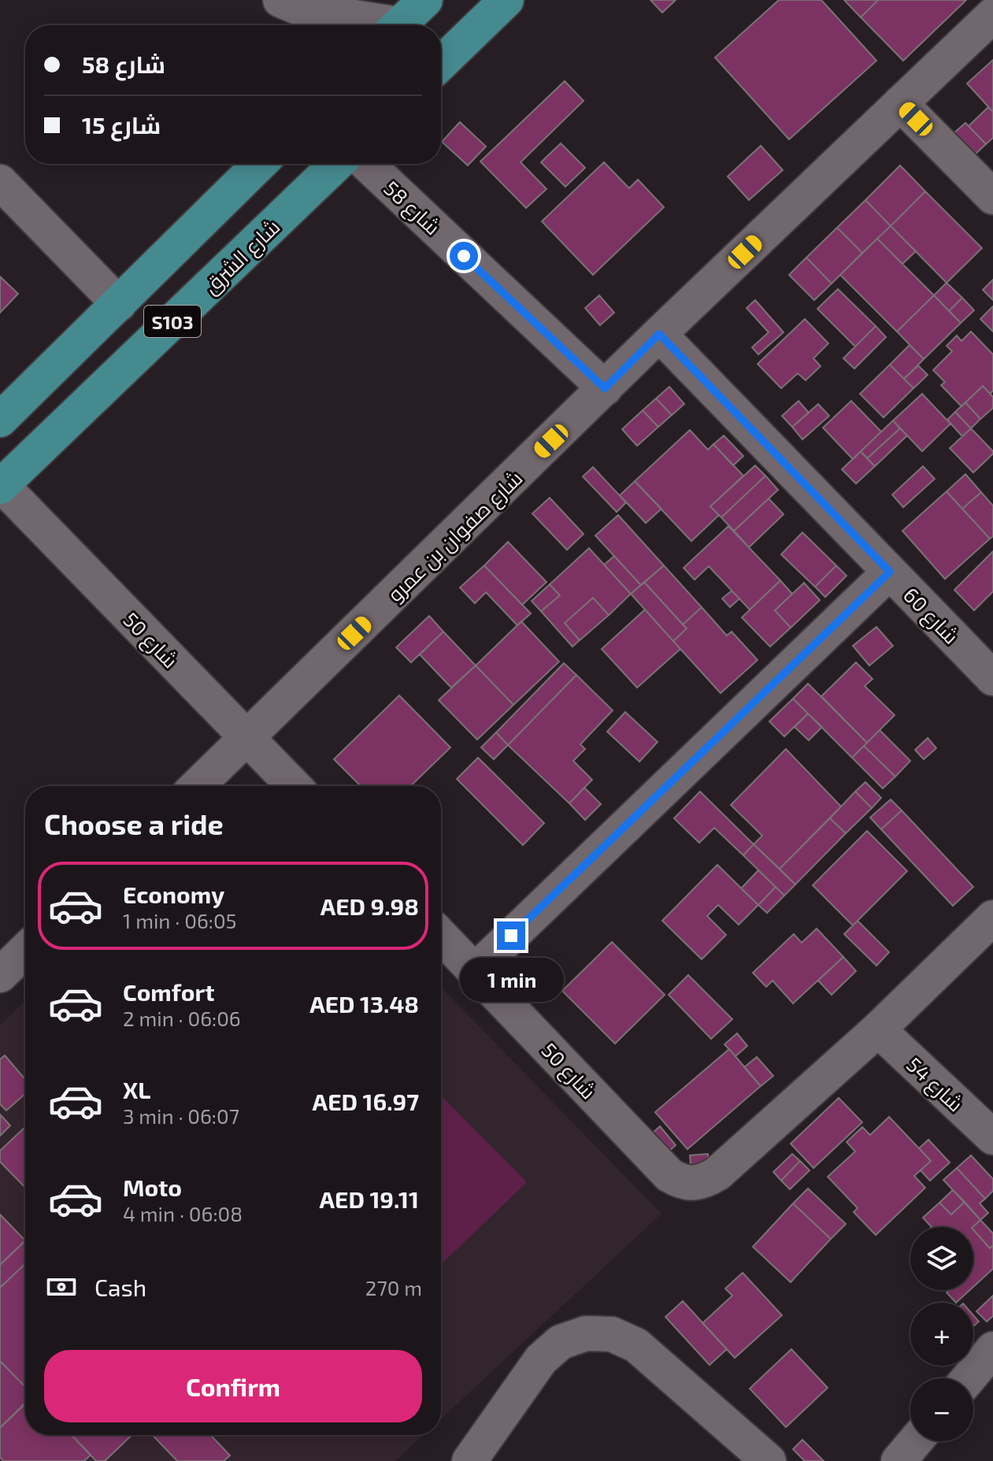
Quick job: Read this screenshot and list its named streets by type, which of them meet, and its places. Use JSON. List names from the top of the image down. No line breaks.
{"streets":{"main road":["شارع الشرق","S103"],"street":["شارع 58","شارع صفوان بن عمرو","شارع 60","شارع 50","شارع 54"]},"crossings":[["شارع 58","شارع صفوان بن عمرو"],["شارع الشرق","شارع 50"],["شارع صفوان بن عمرو","شارع 60"],["شارع صفوان بن عمرو","شارع 50"],["شارع 50","شارع 54"]],"page":{"banner":["شارع 58","شارع 15"],"heading":"Choose a ride","list":[{"name":"Economy","note":"1 min · 06:05","value":"AED 9.98"},{"name":"Comfort","note":"2 min · 06:06","value":"AED 13.48"},{"name":"XL","note":"3 min · 06:07","value":"AED 16.97"},{"name":"Moto","note":"4 min · 06:08","value":"AED 19.11"}],"bubble":"1 min","map_buttons":["+","−"],"pay":["Cash","270 m"],"buttons":"Confirm"}}
